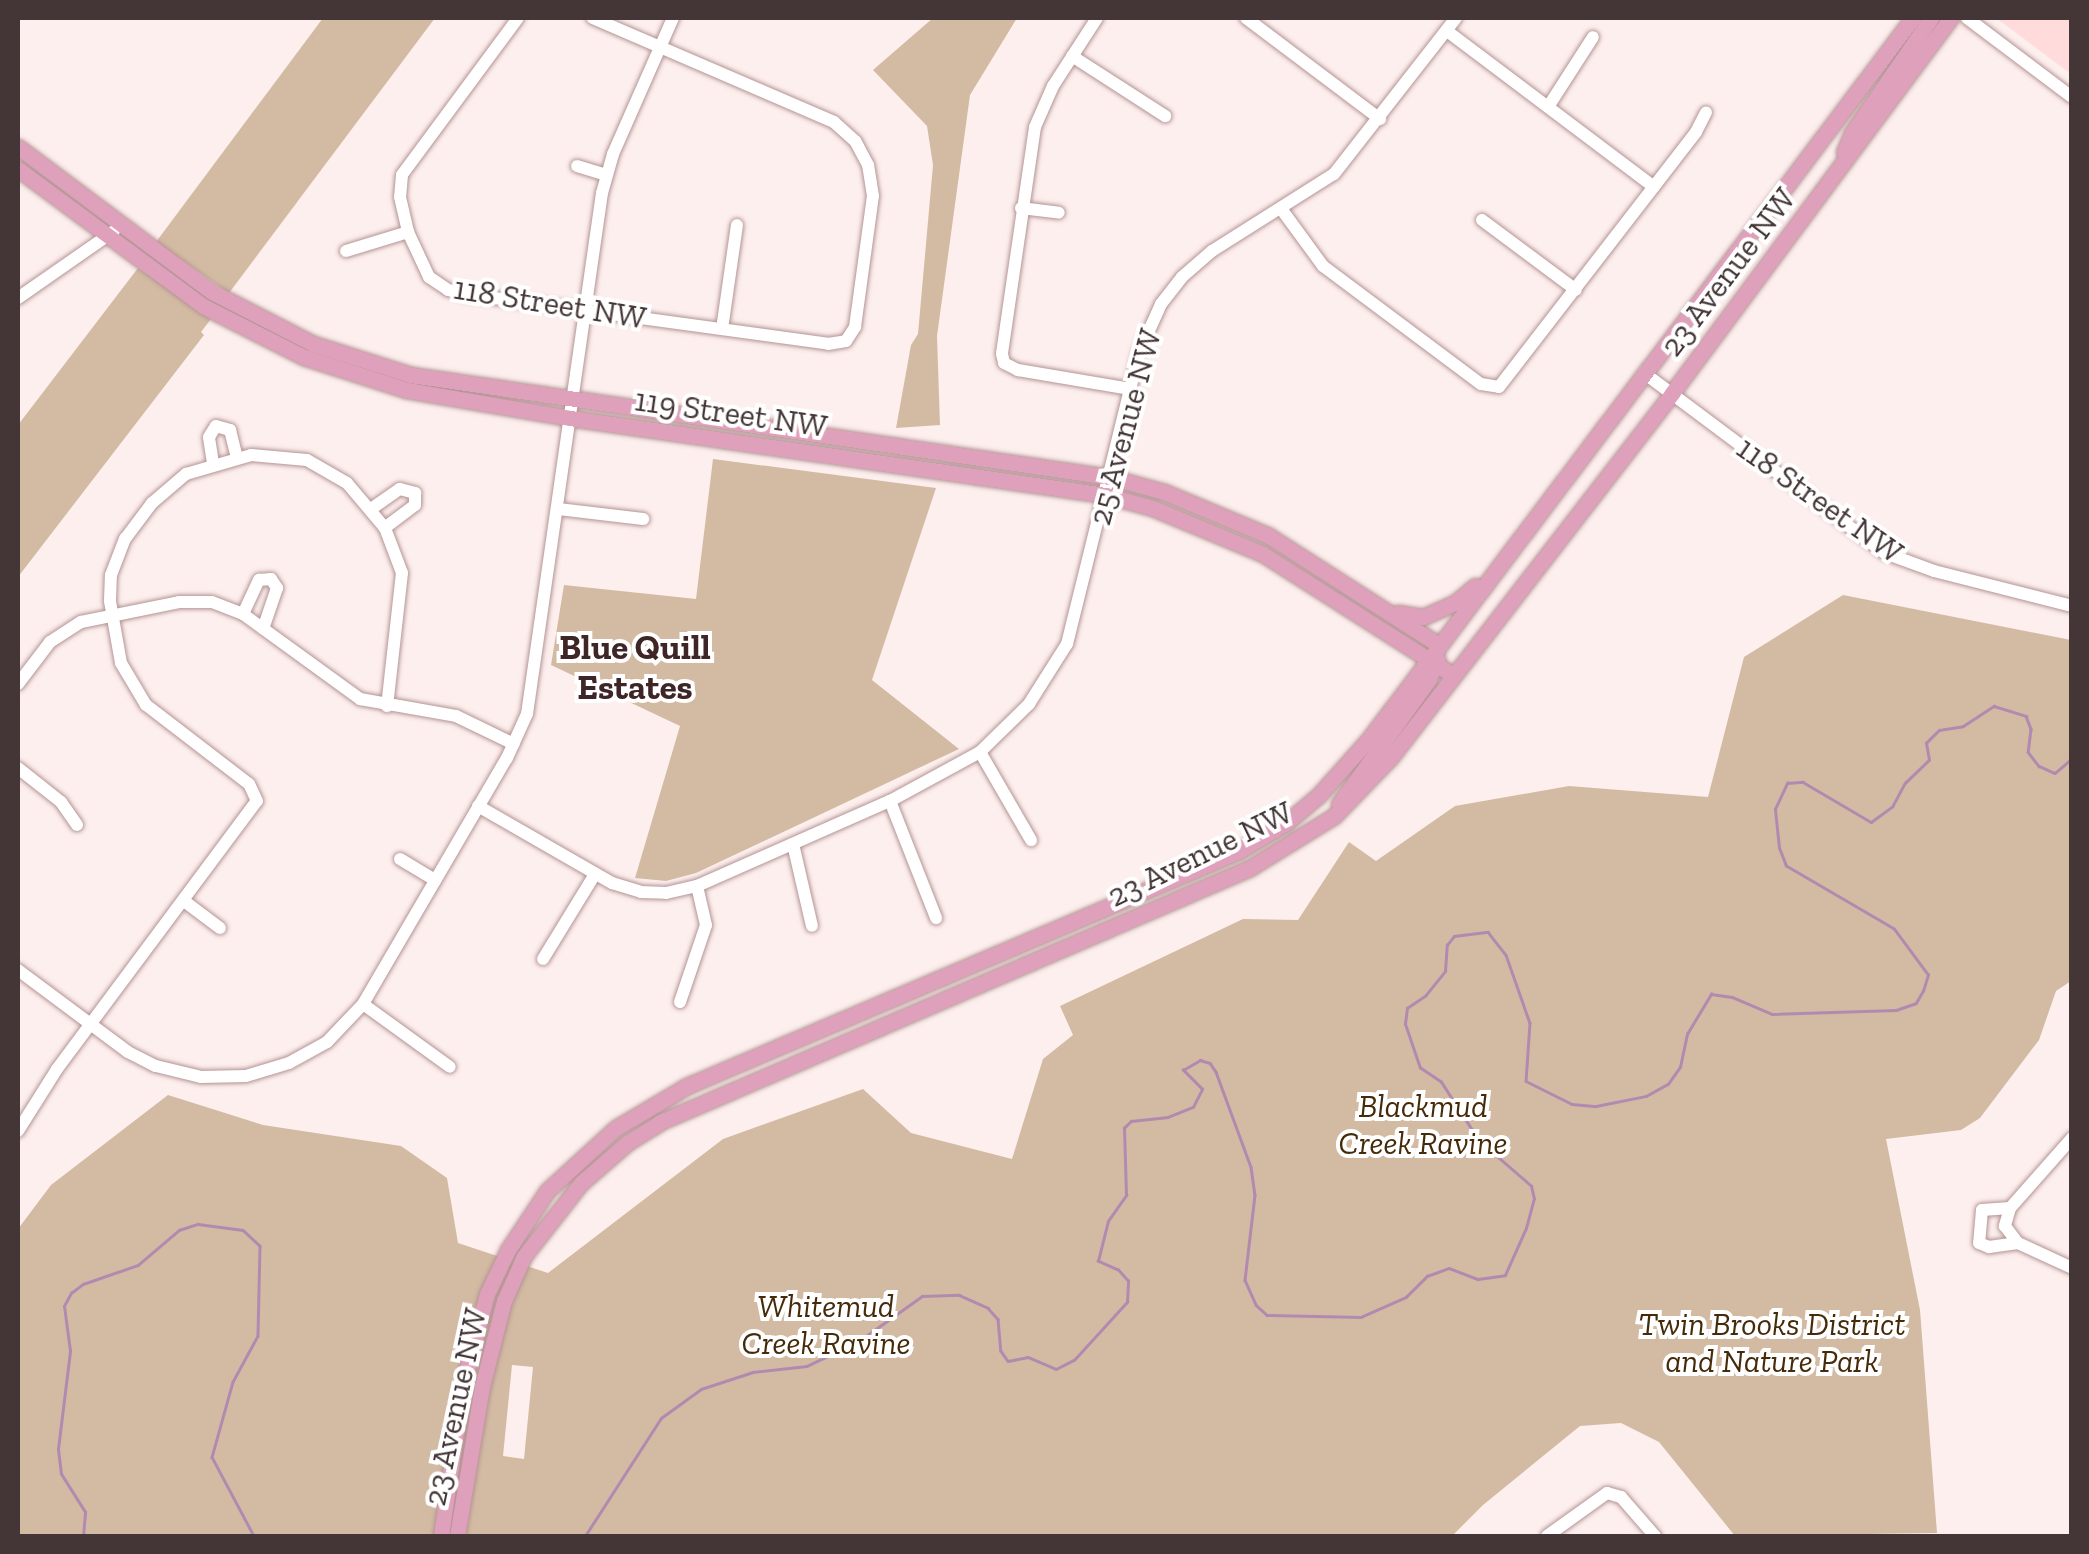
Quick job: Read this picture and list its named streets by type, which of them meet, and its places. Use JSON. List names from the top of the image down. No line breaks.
{"streets":{"main road":["23 Avenue NW","119 Street NW"],"street":["118 Street NW","25 Avenue NW"]},"crossings":[["23 Avenue NW","118 Street NW"],["23 Avenue NW","119 Street NW"],["119 Street NW","25 Avenue NW"]],"districts":["Blue Quill Estates"],"parks":["Blackmud Creek Ravine","Whitemud Creek Ravine","Twin Brooks District and Nature Park"]}
